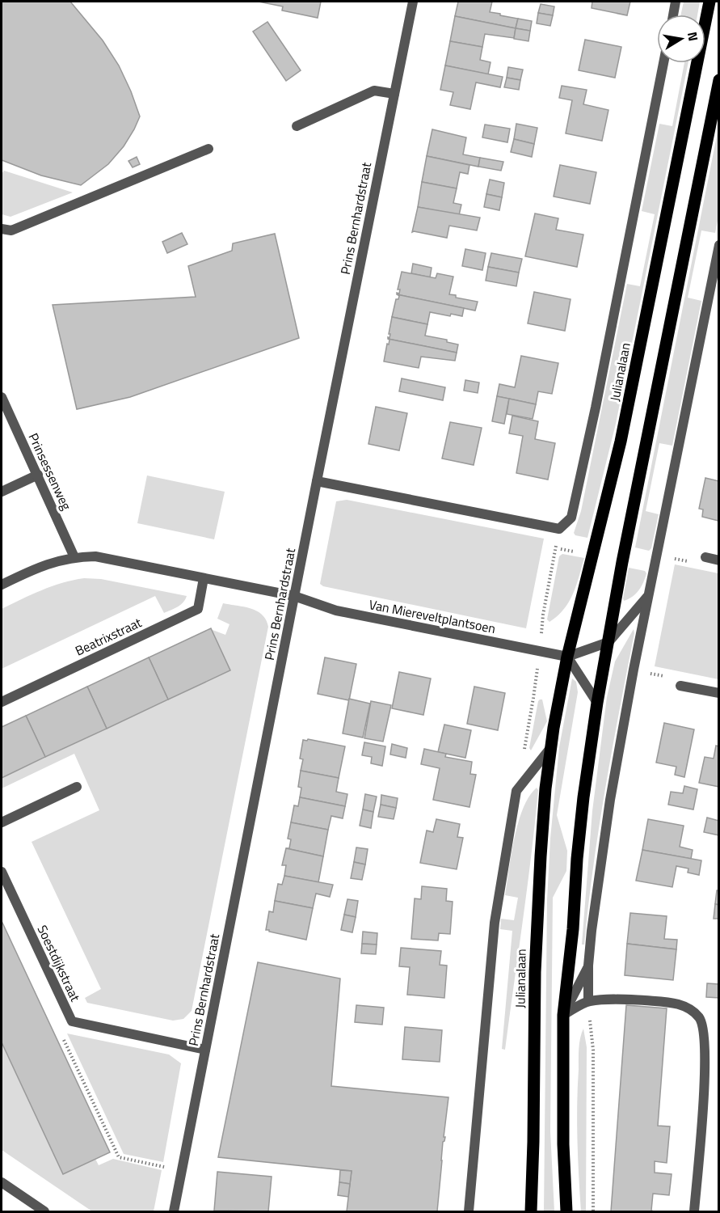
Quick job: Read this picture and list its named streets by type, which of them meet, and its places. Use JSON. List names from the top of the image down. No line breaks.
{"streets":{"main road":["Julianalaan"],"street":["Prins Bernhardstraat","Prinsessenweg","Van Miereveltplantsoen","Beatrixstraat","Soestdijkstraat"]},"crossings":[["Prins Bernhardstraat","Julianalaan"],["Prins Bernhardstraat","Van Miereveltplantsoen"],["Prins Bernhardstraat","Soestdijkstraat"],["Julianalaan","Van Miereveltplantsoen"]],"north":"right"}
